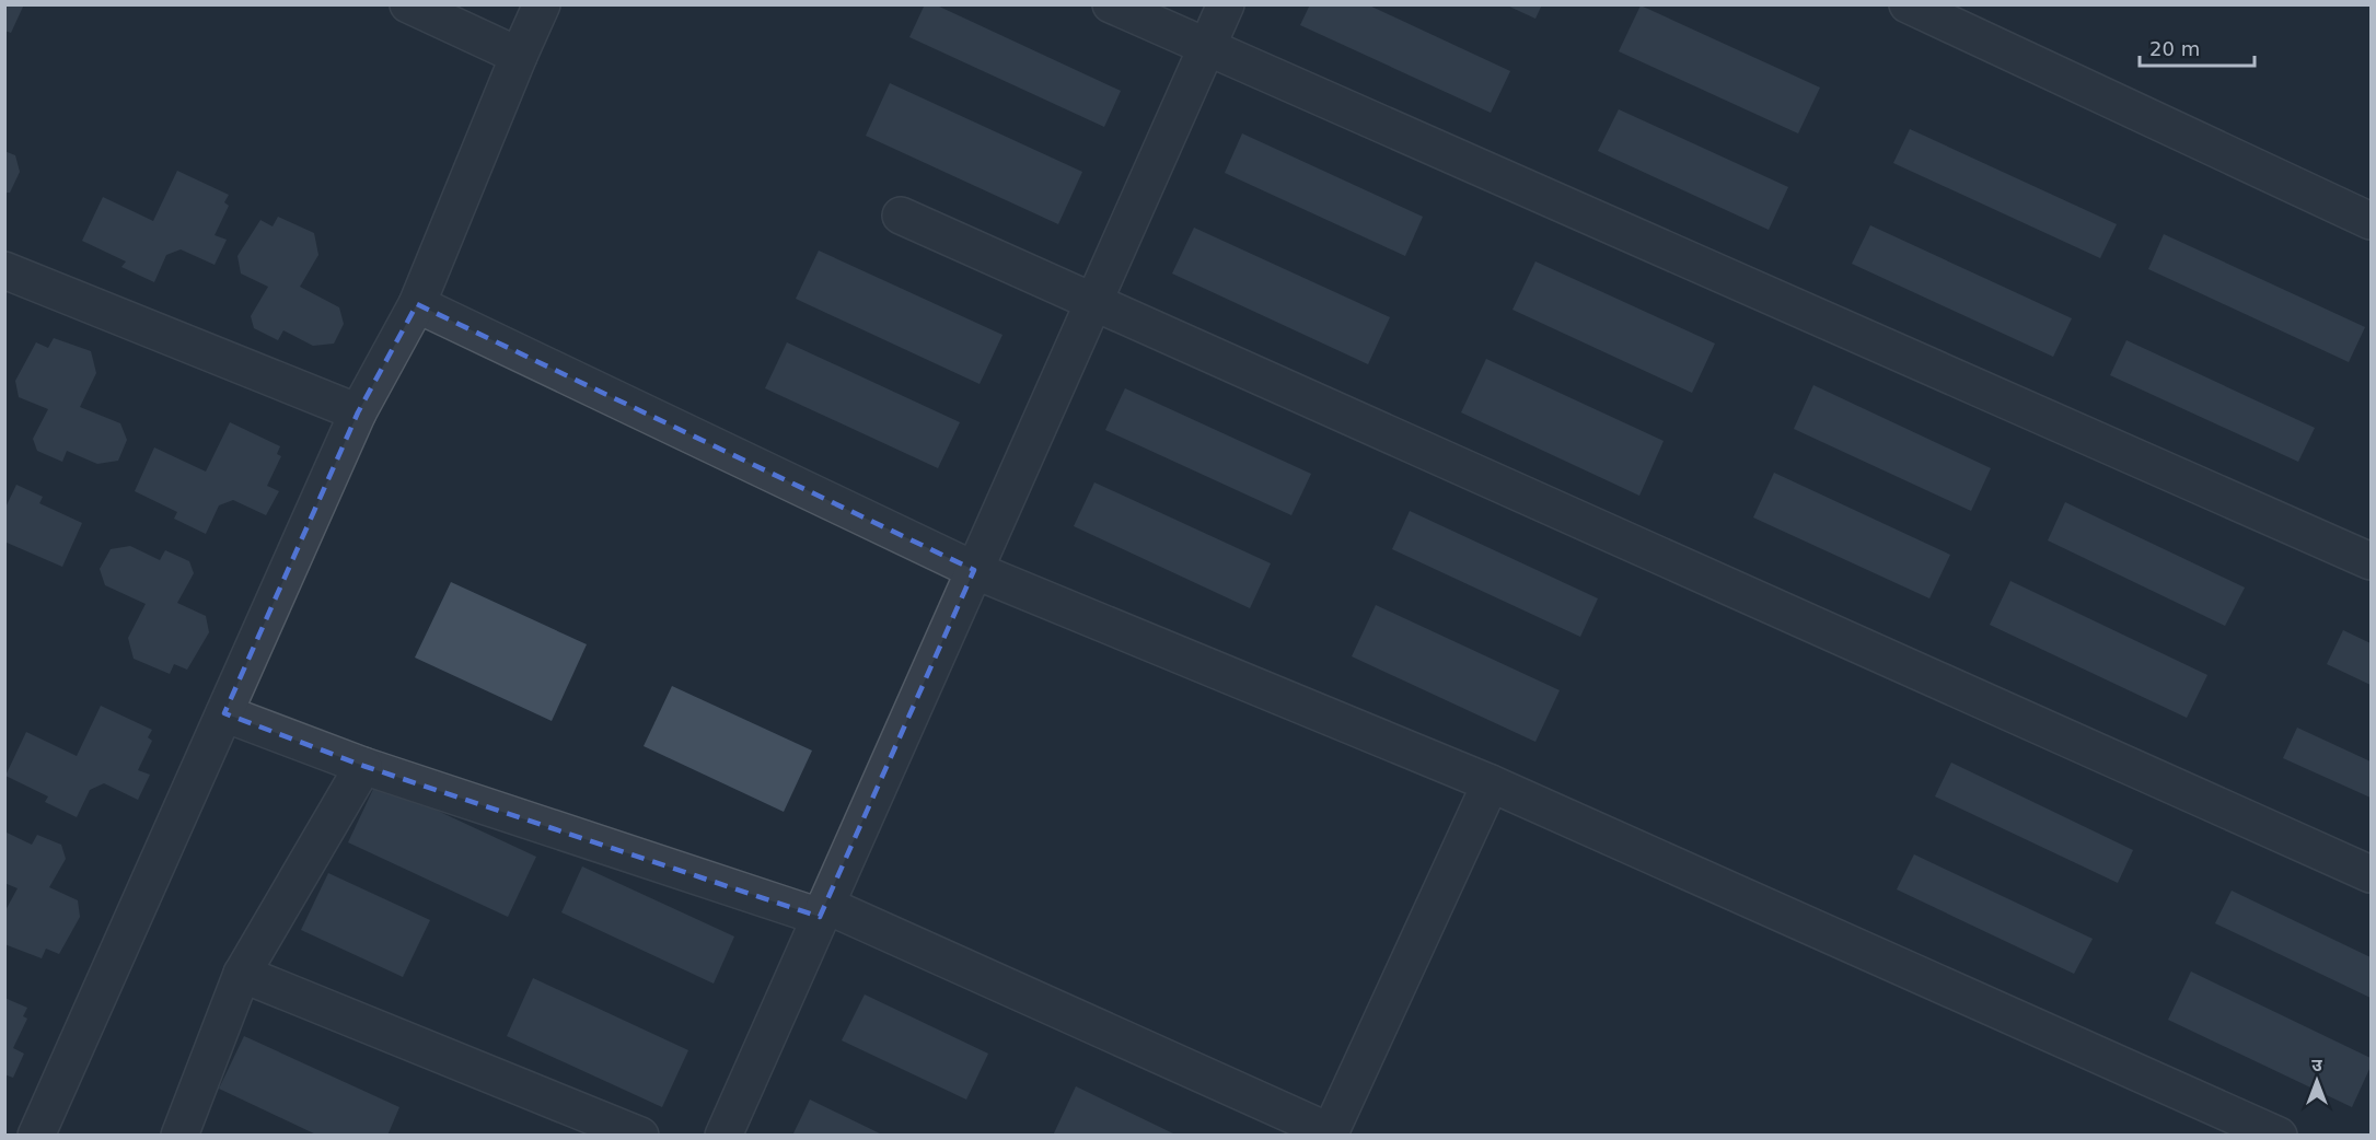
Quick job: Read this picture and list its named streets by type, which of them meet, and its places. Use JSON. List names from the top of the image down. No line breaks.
{"scale_bar":"20 m","north":"top"}
